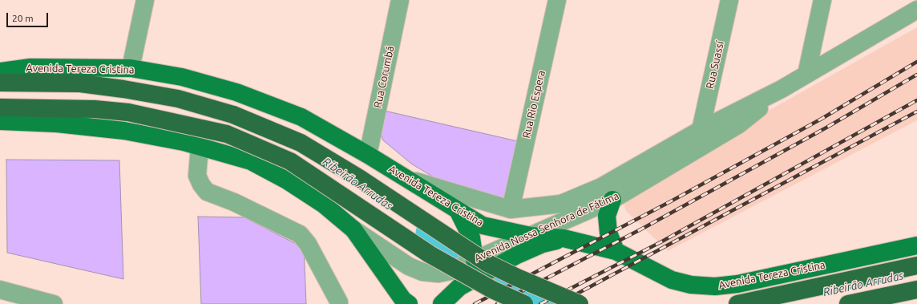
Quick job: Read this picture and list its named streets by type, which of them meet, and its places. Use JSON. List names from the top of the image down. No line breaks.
{"streets":{"highway":["Avenida Tereza Cristina"],"street":["Rua Suassí","Rua Corumbá","Rua Rio Espera","Avenida Nossa Senhora de Fátima"]},"crossings":[["Rua Suassí","Avenida Nossa Senhora de Fátima"],["Avenida Tereza Cristina","Rua Corumbá"],["Avenida Tereza Cristina","Avenida Nossa Senhora de Fátima"],["Rua Rio Espera","Avenida Nossa Senhora de Fátima"]],"water":["Ribeirão Arrudas"],"scale_bar":"20 m"}
